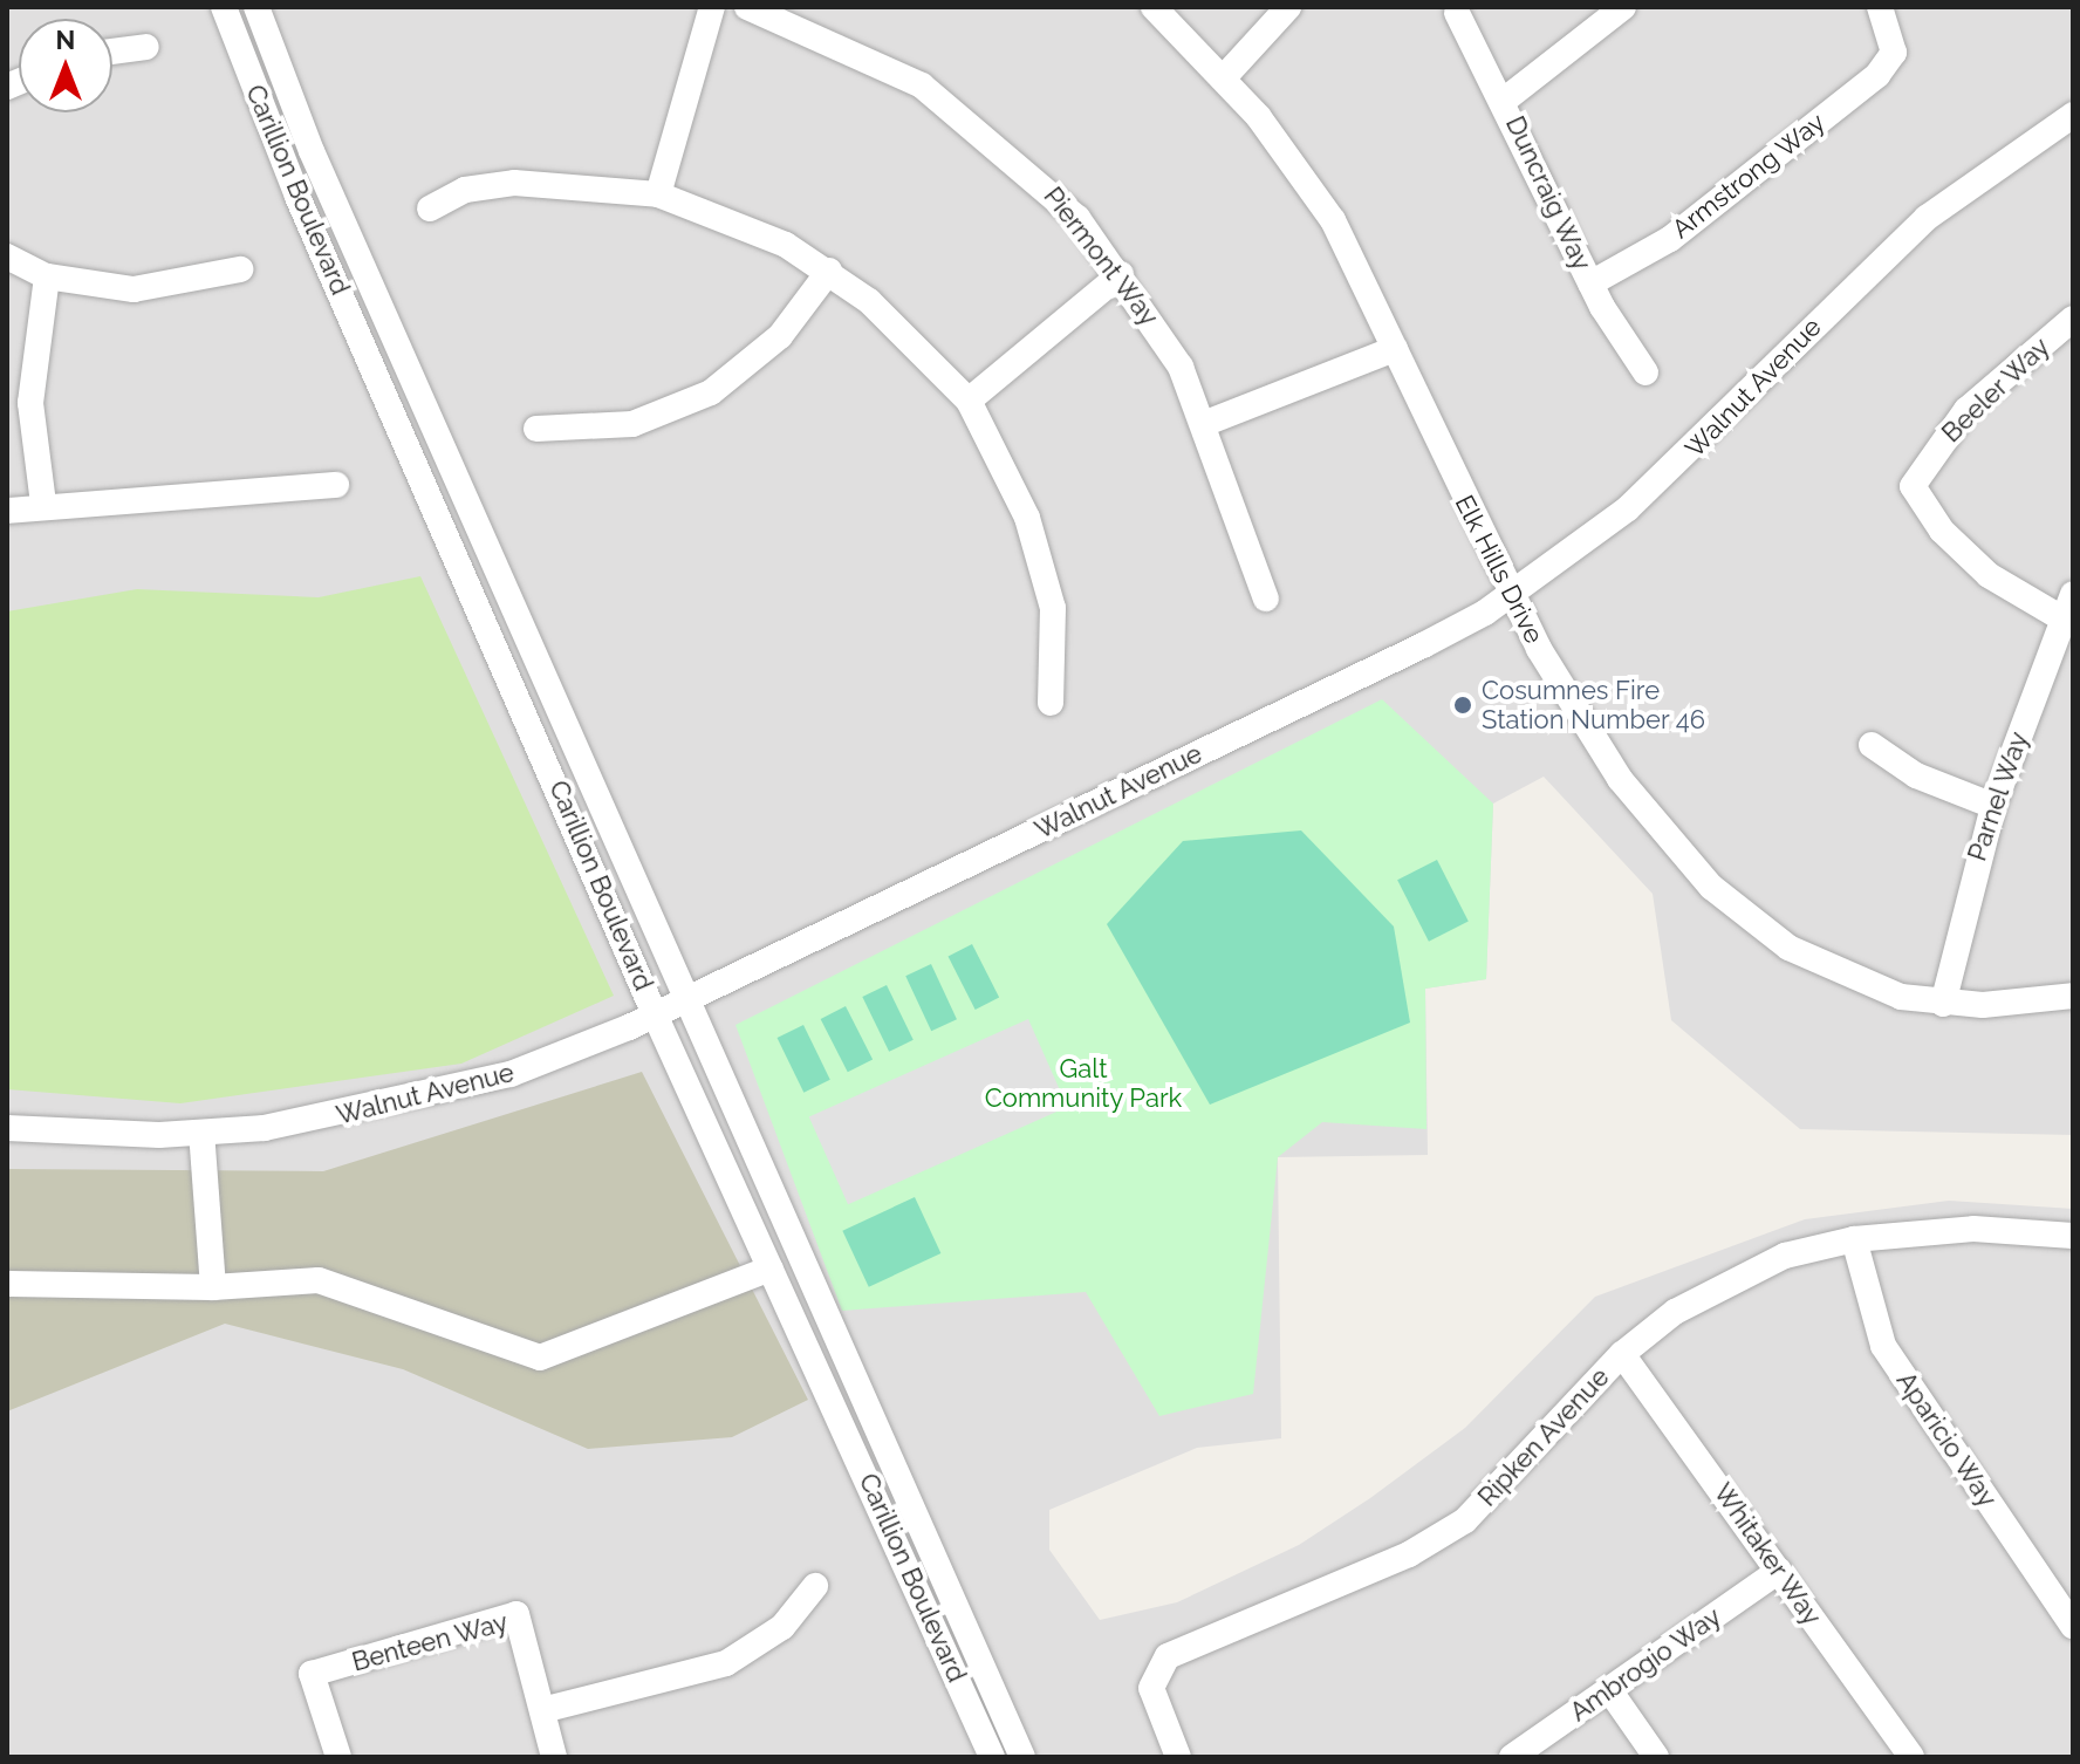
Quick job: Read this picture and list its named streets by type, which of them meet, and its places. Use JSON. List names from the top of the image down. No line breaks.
{"streets":{"street":["Armstrong Way","Carillion Boulevard","Duncraig Way","Piermont Way","Walnut Avenue","Beeler Way","Elk Hills Drive","Parnel Way","Ripken Avenue","Aparicio Way","Whitaker Way","Benteen Way","Ambrogio Way"]},"crossings":[["Armstrong Way","Duncraig Way"],["Carillion Boulevard","Walnut Avenue"],["Walnut Avenue","Elk Hills Drive"],["Beeler Way","Parnel Way"],["Elk Hills Drive","Parnel Way"],["Ripken Avenue","Aparicio Way"],["Ripken Avenue","Whitaker Way"],["Whitaker Way","Ambrogio Way"]],"parks":["Galt Community Park"],"places":["Cosumnes Fire Station Number 46"],"north":"top"}
